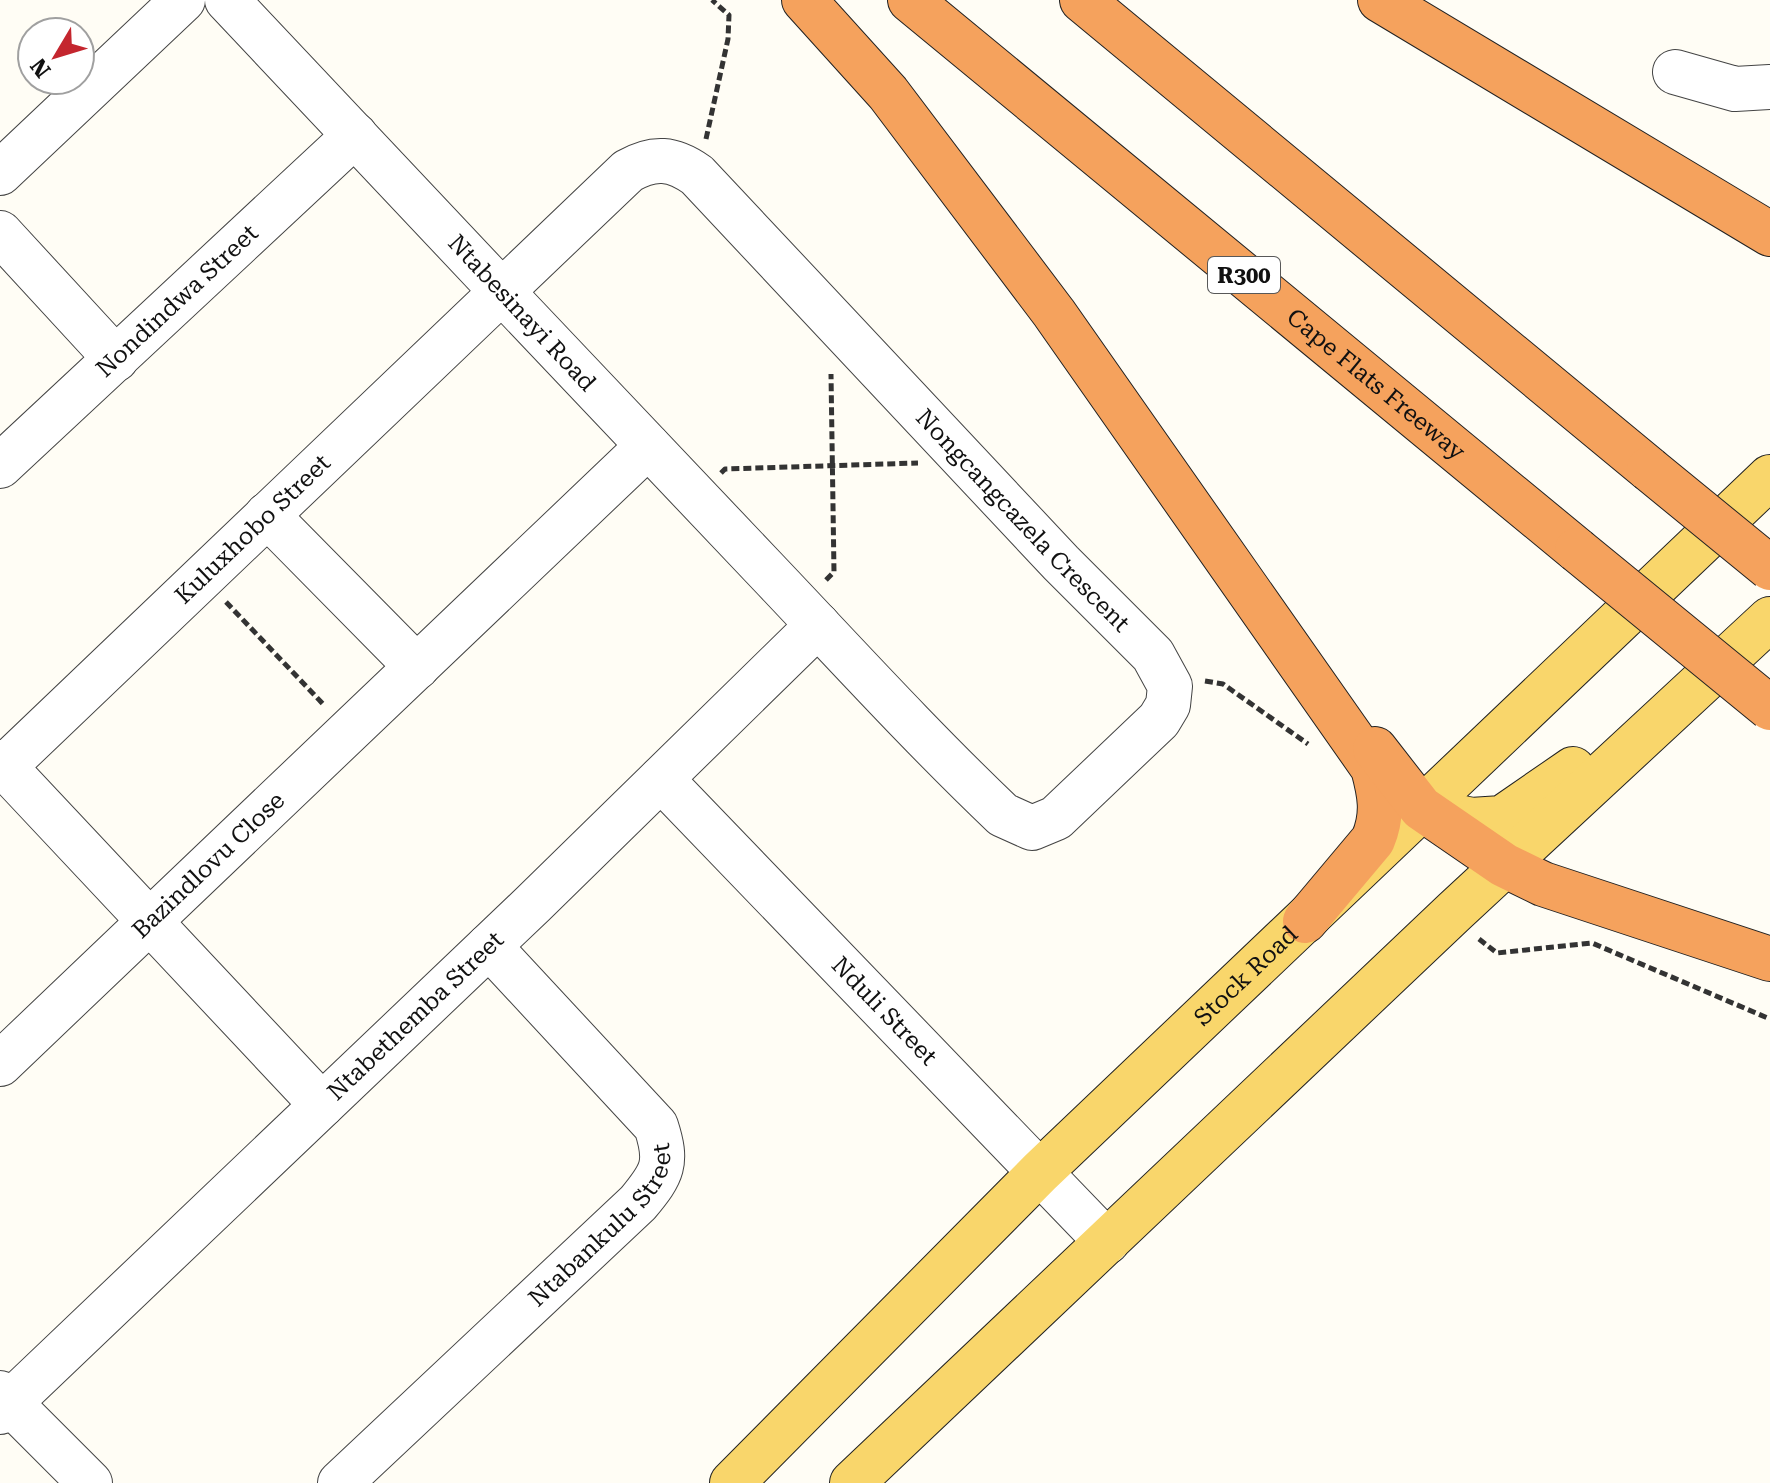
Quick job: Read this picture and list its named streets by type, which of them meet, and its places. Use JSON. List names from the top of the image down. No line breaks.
{"streets":{"highway":["R300","Cape Flats Freeway"],"main road":["Stock Road"],"street":["Nondindwa Street","Ntabesinayi Road","Nongcangcazela Crescent","Kuluxhobo Street","Bazindlovu Close","Nduli Street","Ntabethemba Street","Ntabankulu Street"]},"crossings":[["Nondindwa Street","Ntabesinayi Road"],["Ntabesinayi Road","Nongcangcazela Crescent"],["Ntabesinayi Road","Kuluxhobo Street"],["Ntabesinayi Road","Bazindlovu Close"],["Ntabesinayi Road","Ntabethemba Street"],["Nongcangcazela Crescent","Kuluxhobo Street"],["Stock Road","Nduli Street"],["Nduli Street","Ntabethemba Street"],["Ntabethemba Street","Ntabankulu Street"]],"north":"bottom left"}
